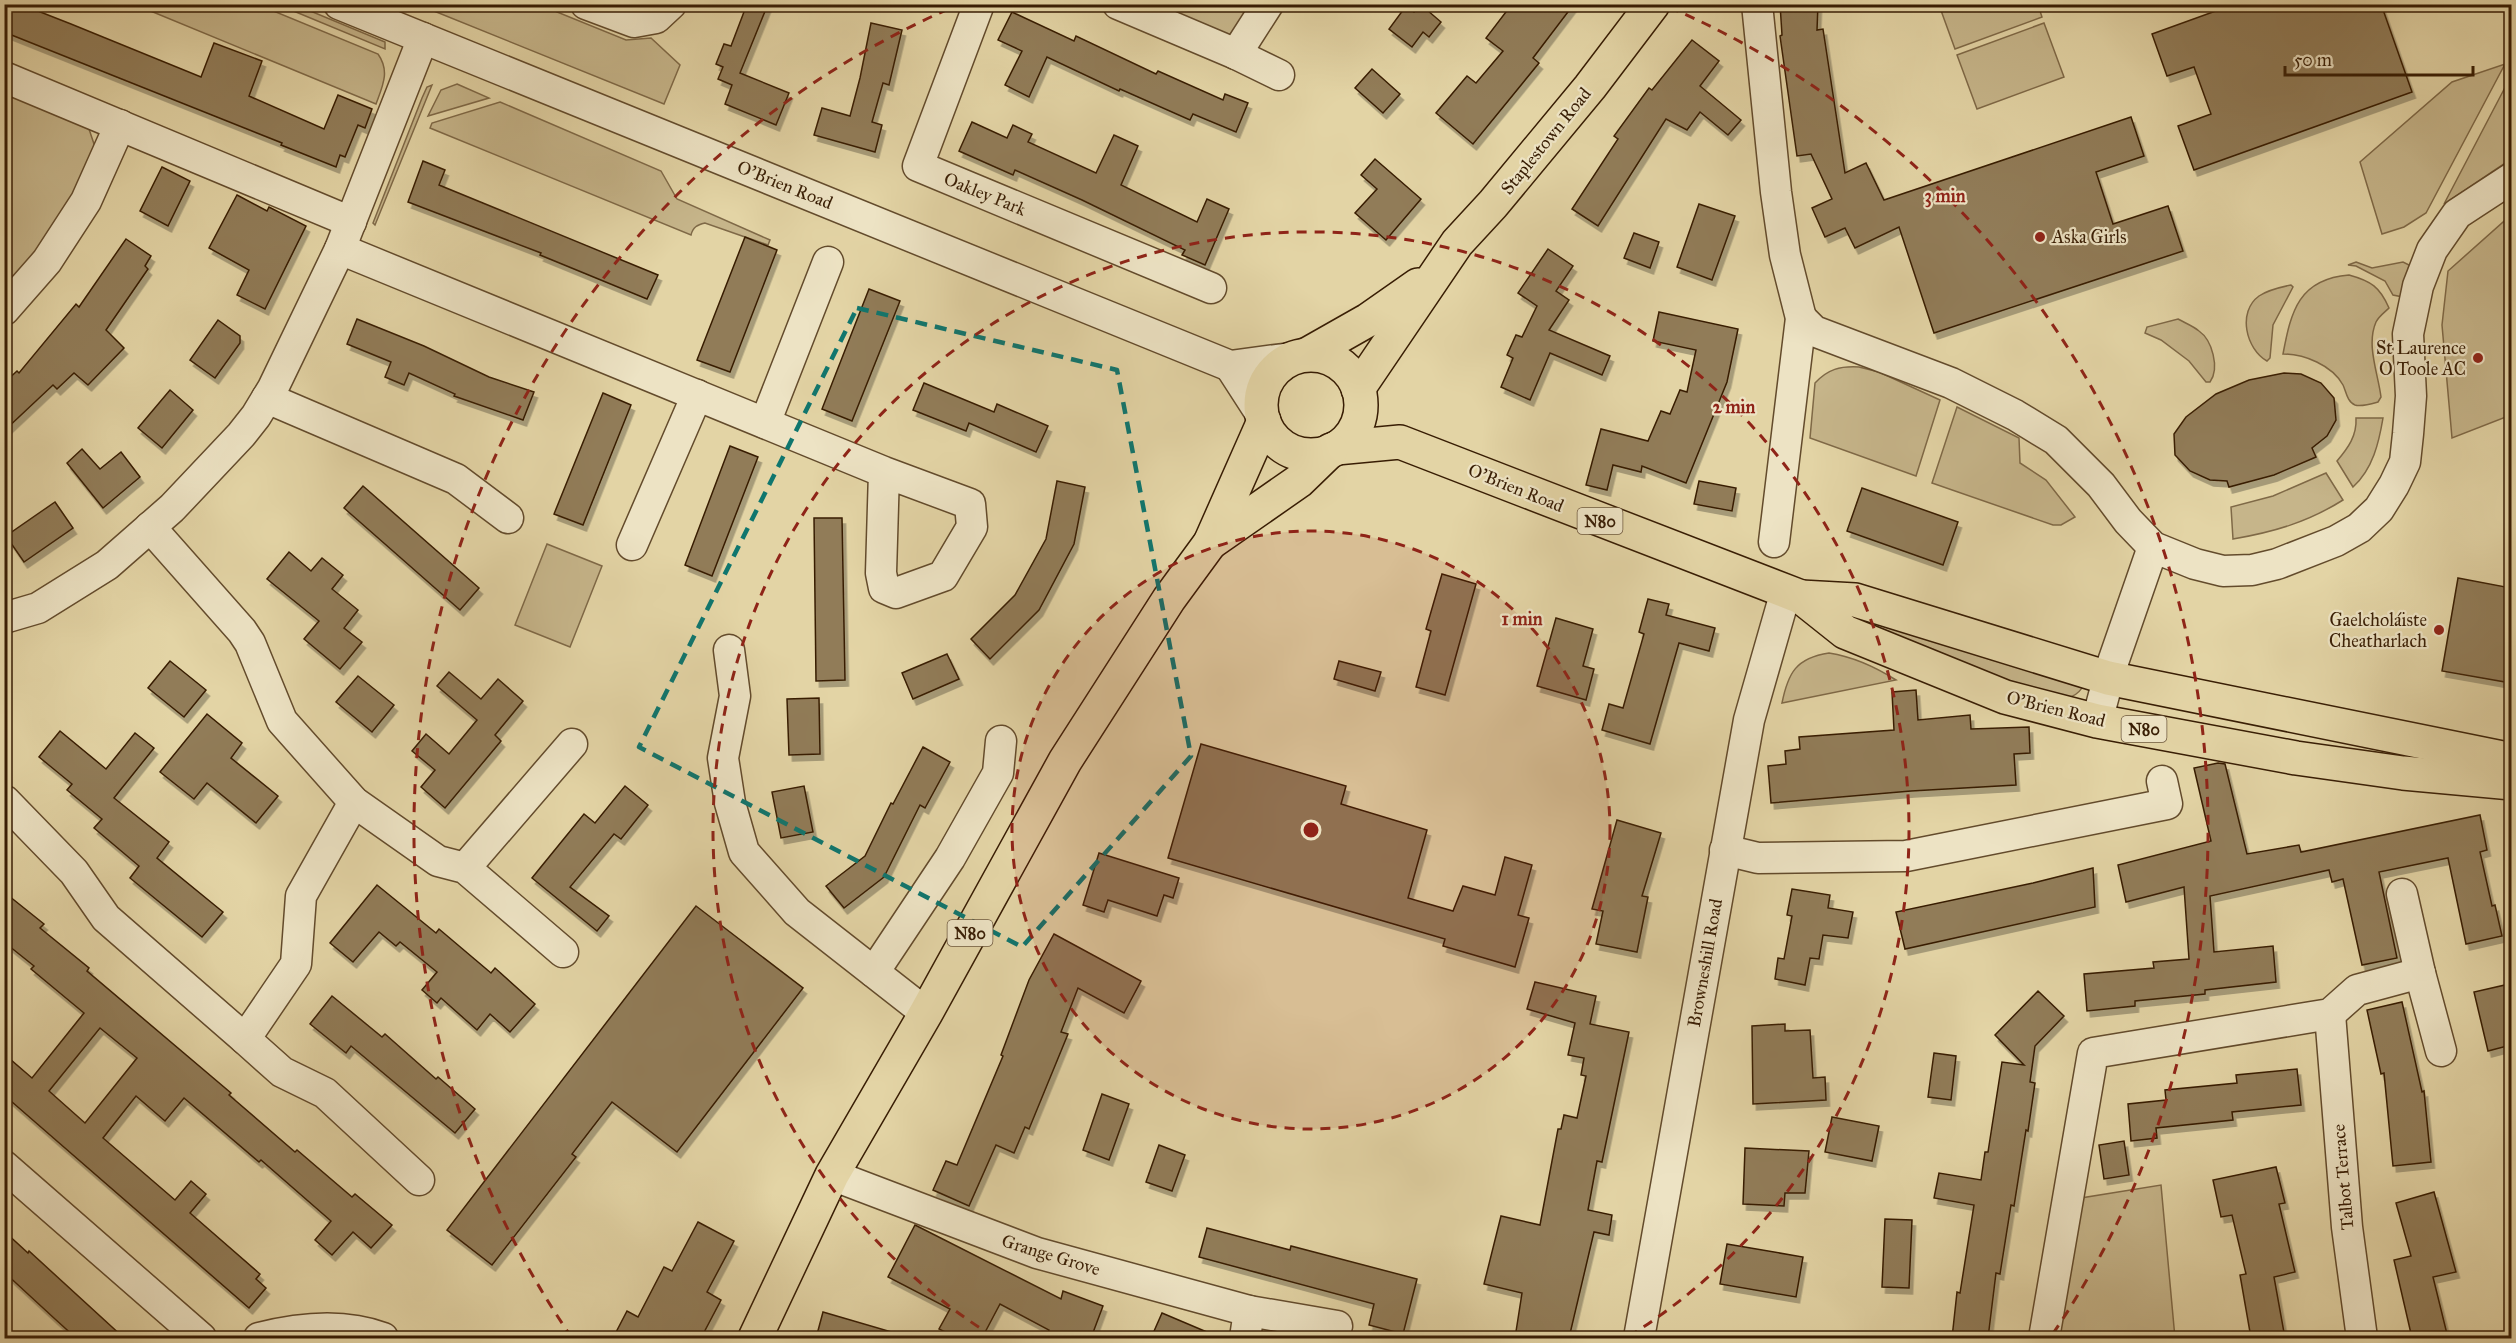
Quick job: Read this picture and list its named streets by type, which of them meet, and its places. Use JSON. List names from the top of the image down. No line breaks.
{"streets":{"main road":["Staplestown Road","O'Brien Road","N80"],"street":["Oakley Park","Browneshill Road","Talbot Terrace","Grange Grove"]},"crossings":[["Staplestown Road","O'Brien Road"],["Staplestown Road","N80"],["O'Brien Road","N80"],["O'Brien Road","Browneshill Road"],["N80","Grange Grove"]],"places":["Aska Girls","St Laurence O Toole AC","Gaelcholáiste Cheatharlach"],"scale_bar":"50 m","rings":["3 min","2 min","1 min"]}
